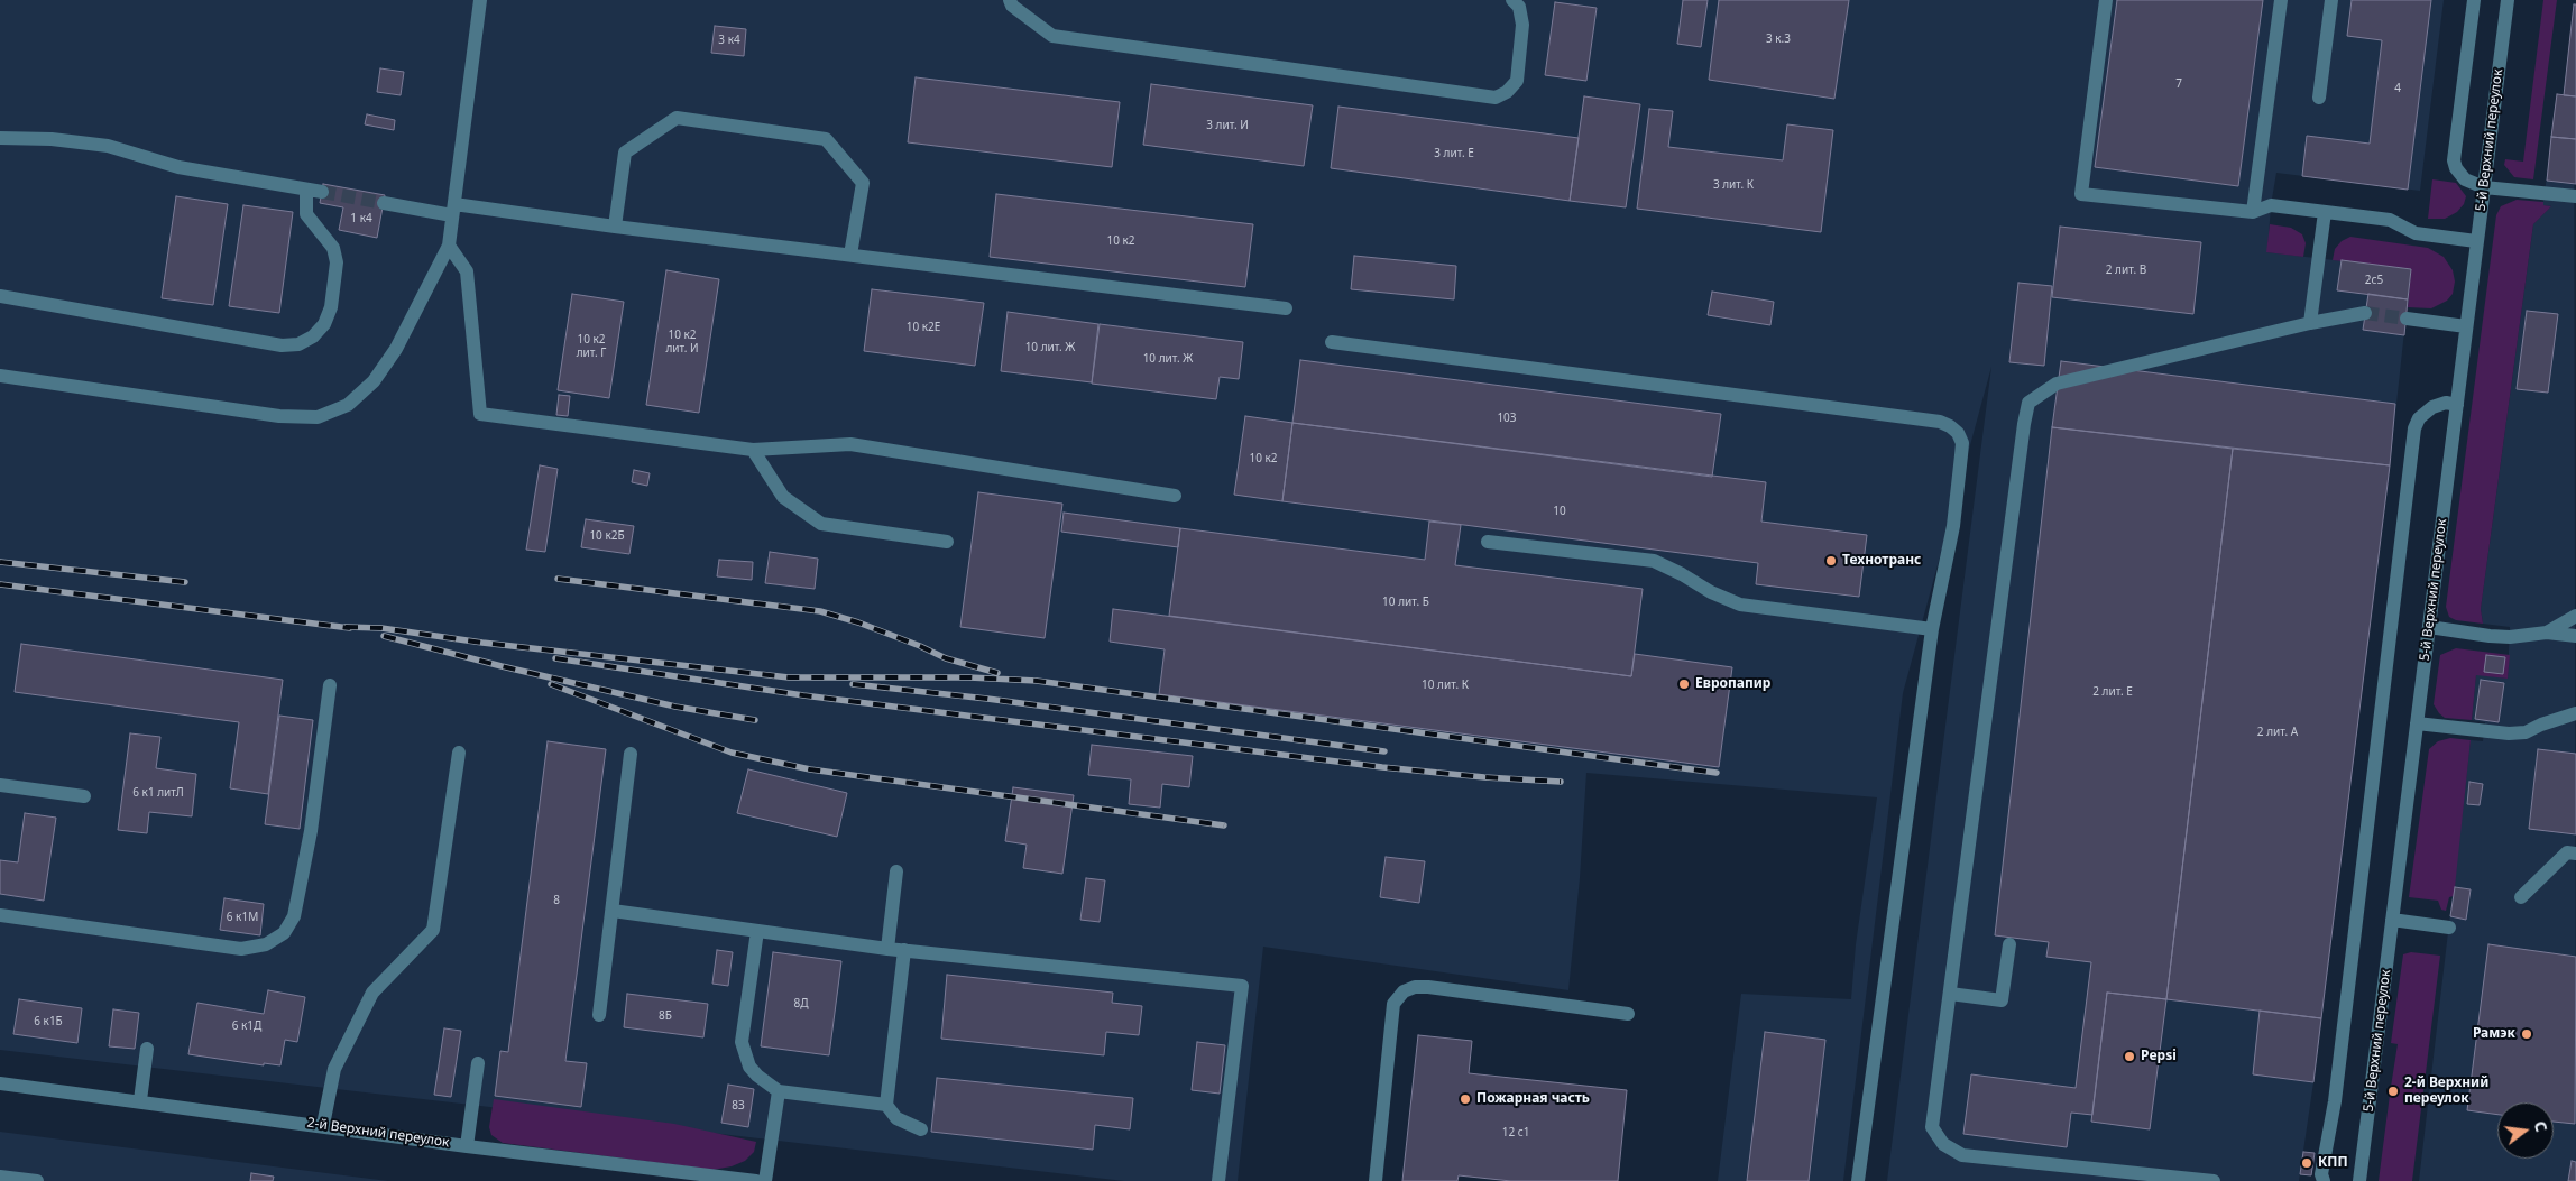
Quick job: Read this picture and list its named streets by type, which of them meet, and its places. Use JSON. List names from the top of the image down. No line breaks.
{"streets":{"street":["5-й Верхний переулок","2-й Верхний переулок"]},"places":["Технотранс","Европапир","Рамэк","Pepsi","2-й Верхний переулок","Пожарная часть","КПП"],"house_numbers":["3 к.3","3 к4","7","4","3 лит. И","3 лит. Е","3 лит. К","1 к4","10 к2","2 лит. В","2с5","10 к2Е","10 к2 лит. И","10 к2 лит. Г","10 лит. Ж","10 лит. Ж","10З","10 к2","10","10 к2Б","10 лит. Б","10 лит. К","2 лит. Е","2 лит. А","6 к1 литЛ","8","6 к1М","8Д","8Б","6 к1Б","6 к1Д","8З","12 с1"],"north":"right"}
